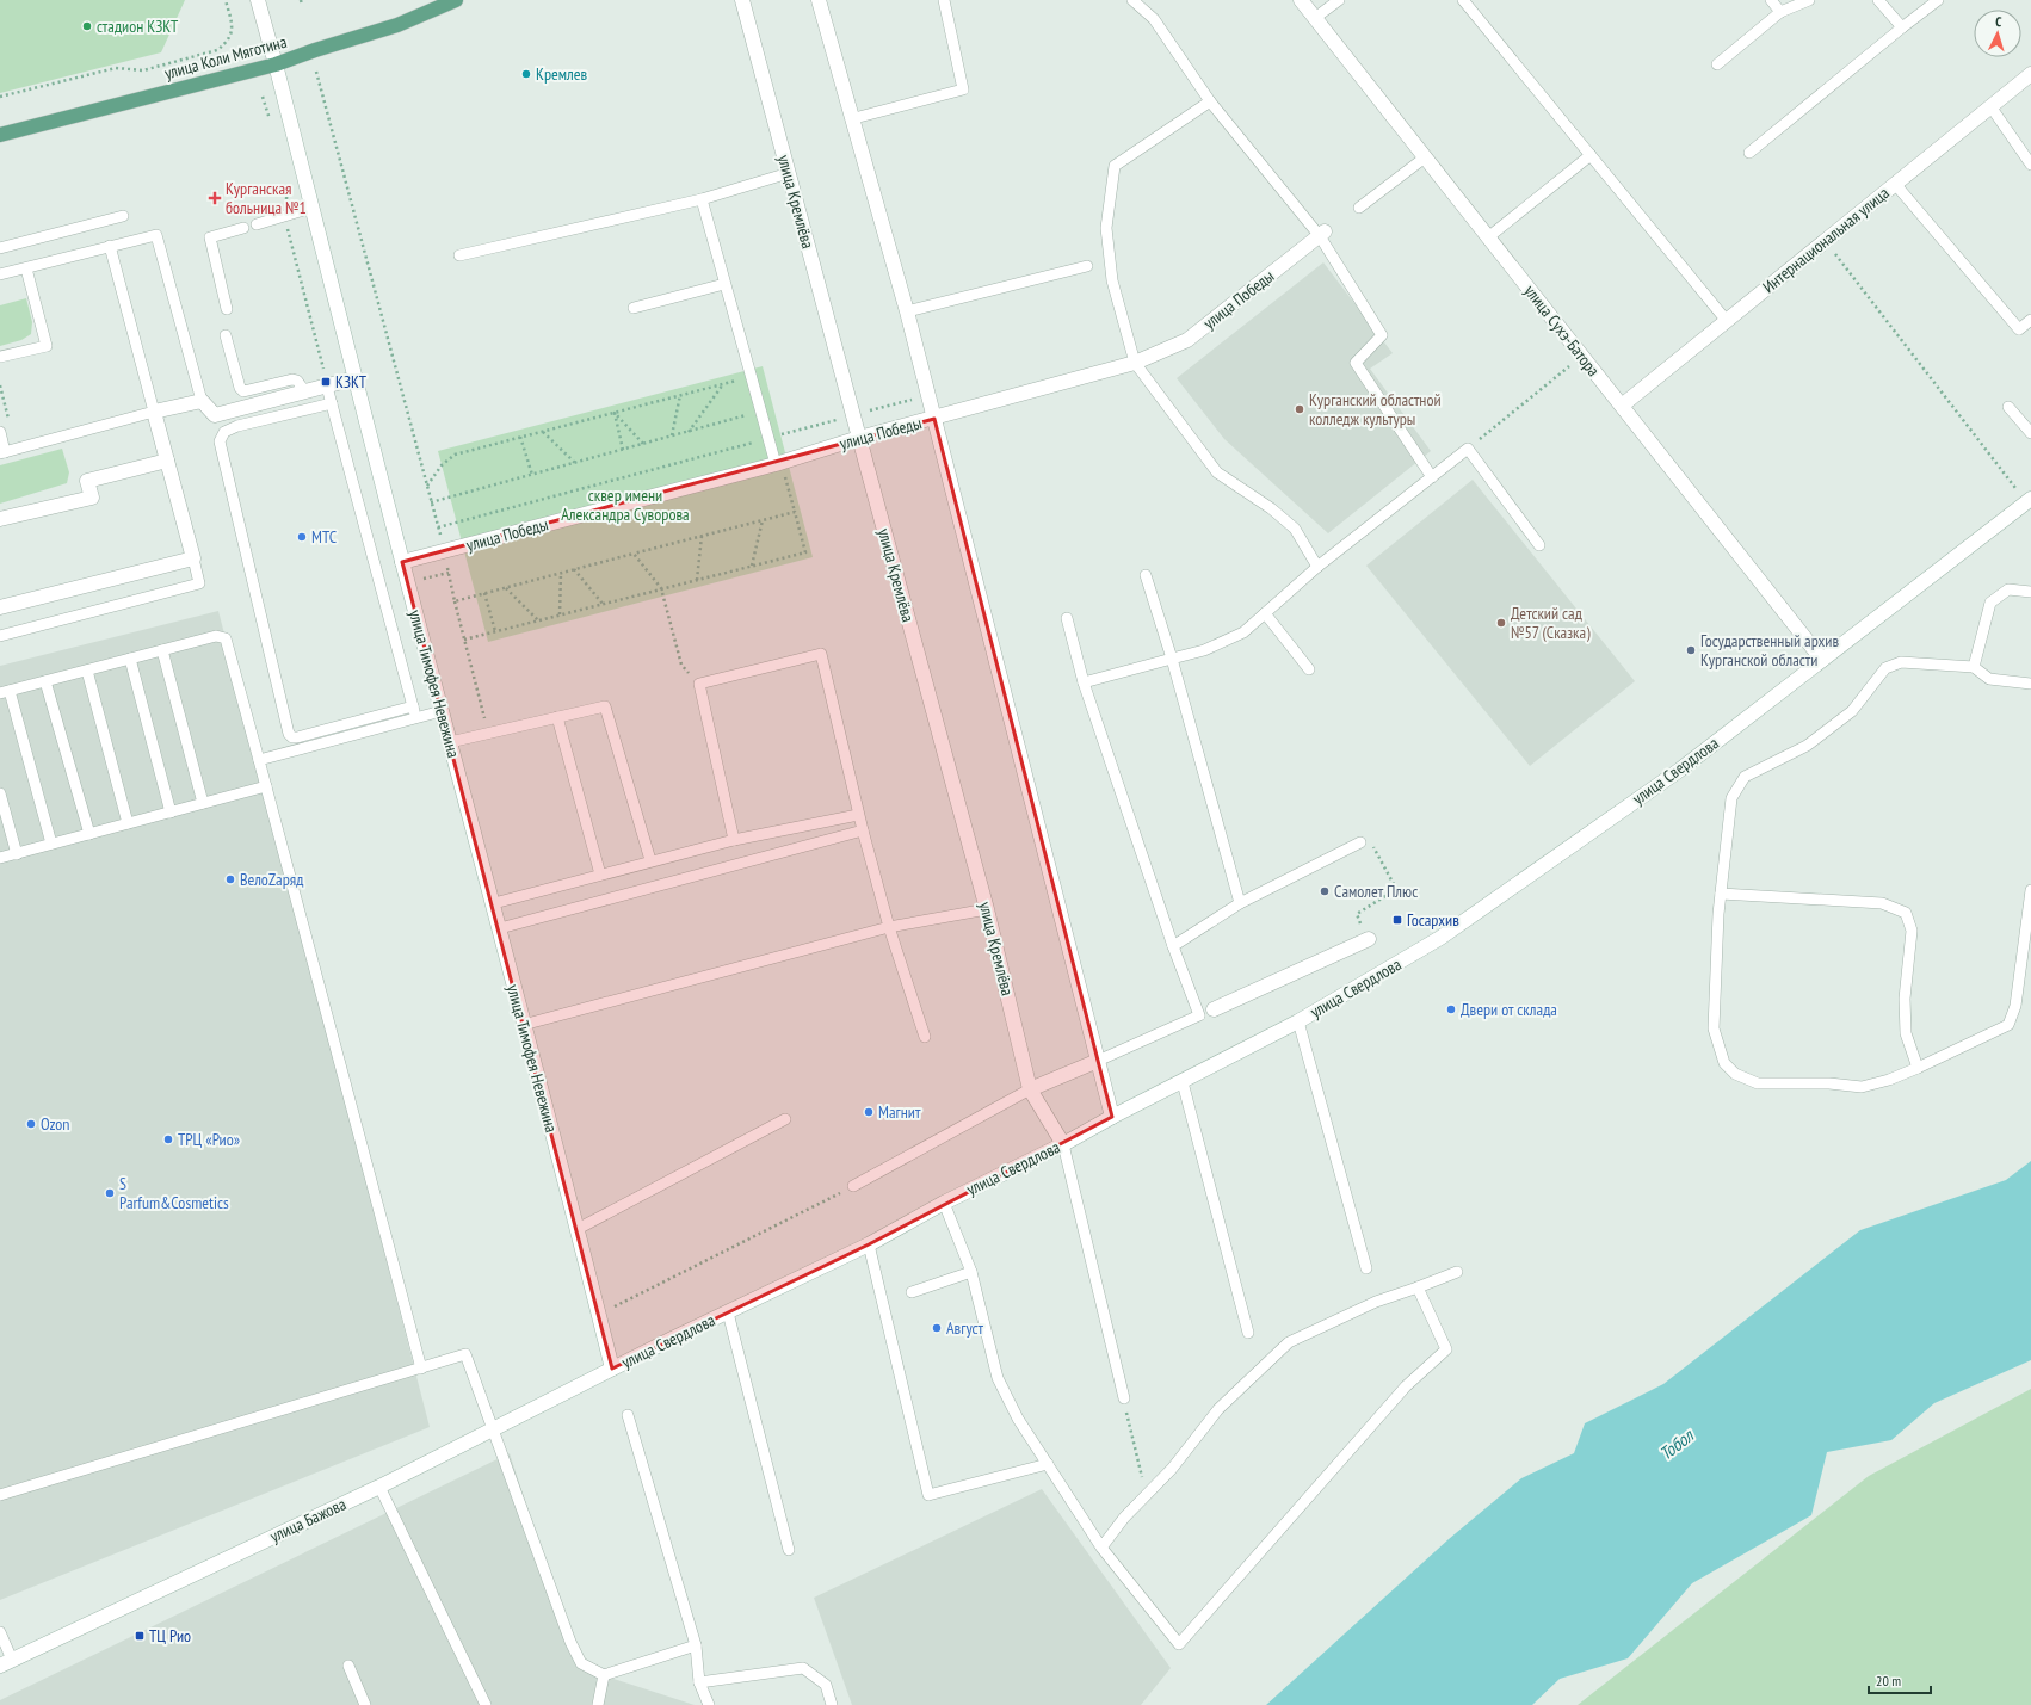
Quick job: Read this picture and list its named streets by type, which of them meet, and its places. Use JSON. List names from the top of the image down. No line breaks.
{"streets":{"main road":["улица Коли Мяготина"],"street":["улица Кремлёва","Интернациональная улица","улица Победы","улица Сухэ-Батора","улица Тимофея Невежина","улица Свердлова","улица Бажова"]},"crossings":[["улица Коли Мяготина","улица Тимофея Невежина"],["улица Кремлёва","улица Победы"],["улица Кремлёва","улица Свердлова"],["Интернациональная улица","улица Сухэ-Батора"],["улица Победы","улица Тимофея Невежина"],["улица Сухэ-Батора","улица Свердлова"],["улица Тимофея Невежина","улица Свердлова"],["улица Тимофея Невежина","улица Бажова"],["улица Свердлова","улица Бажова"]],"water":["Тобол"],"parks":["сквер имени Александра Суворова"],"places":{"other":["стадион КЗКТ","Кремлев","Курганский областной колледж культуры","МТС","Детский сад №57 (Сказка)","Государственный архив Курганской области","ВелоZаряд","Самолет Плюс","Двери от склада","Магнит","Ozon","ТРЦ «Рио»","S Parfum&Cosmetics","Август"],"health":["Курганская больница №1"],"transit":["КЗКТ","Госархив","ТЦ Рио"]},"scale_bar":"20 m","north":"top"}
